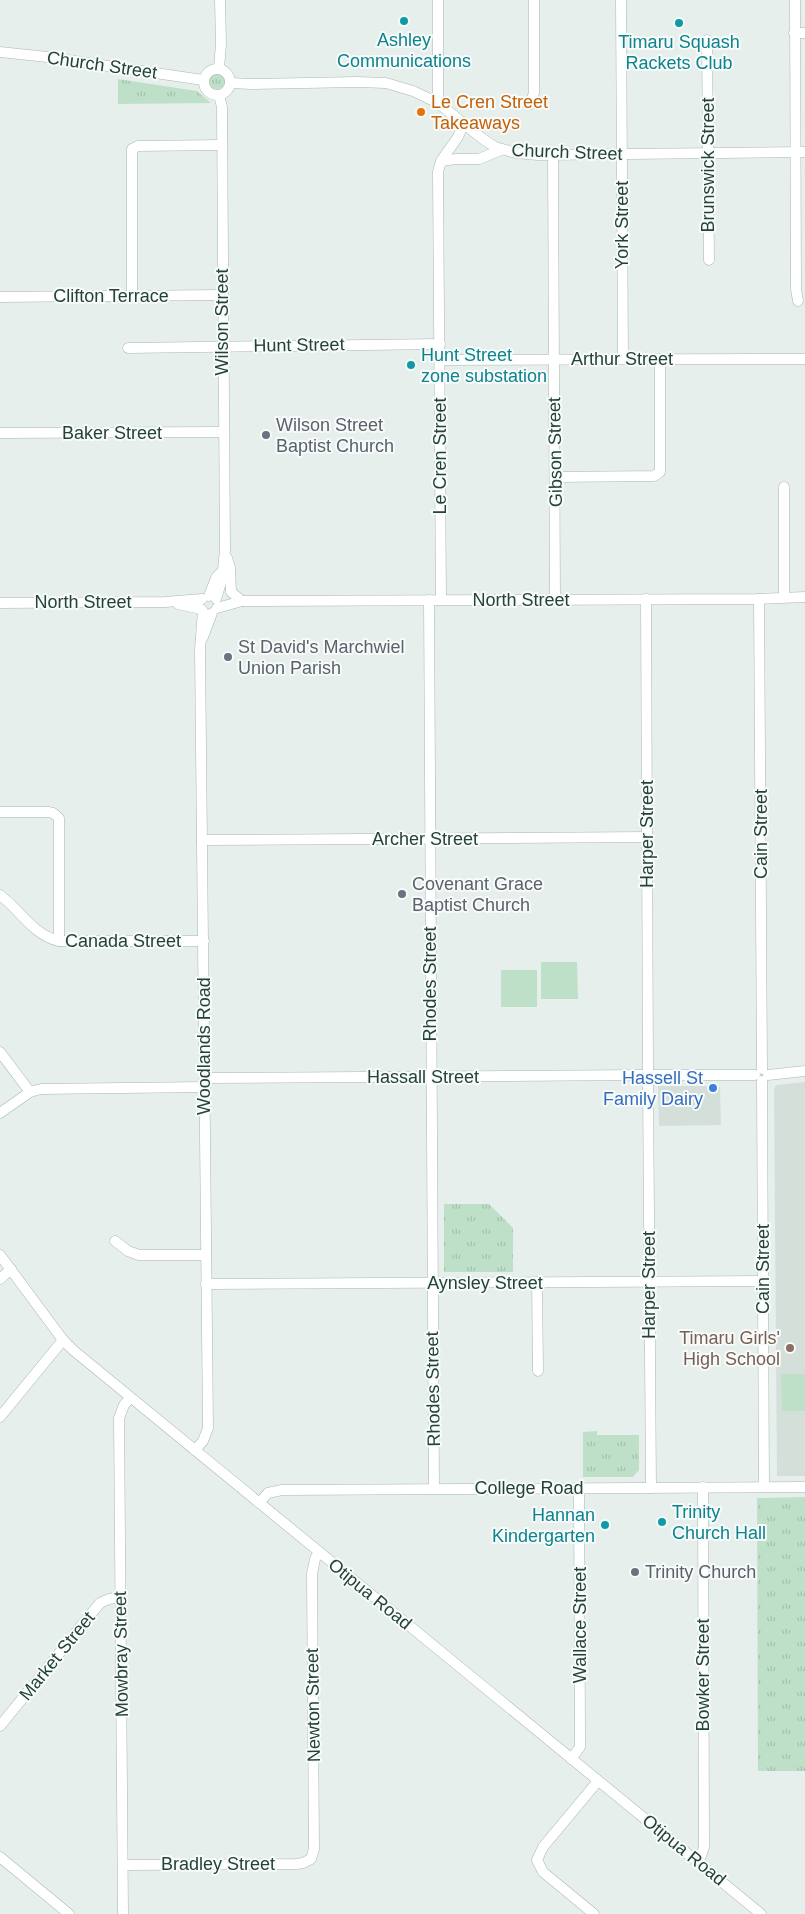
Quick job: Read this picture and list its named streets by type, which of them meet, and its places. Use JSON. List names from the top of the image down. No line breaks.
{"streets":{"street":["Church Street","Brunswick Street","York Street","Clifton Terrace","Wilson Street","Hunt Street","Arthur Street","Baker Street","Gibson Street","Le Cren Street","North Street","Harper Street","Cain Street","Archer Street","Canada Street","Rhodes Street","Woodlands Road","Hassall Street","Aynsley Street","College Road","Otipua Road","Wallace Street","Mowbray Street","Market Street","Bowker Street","Newton Street","Bradley Street"]},"crossings":[["Church Street","Brunswick Street"],["Church Street","York Street"],["Church Street","Wilson Street"],["Church Street","Gibson Street"],["Church Street","Le Cren Street"],["York Street","Arthur Street"],["Clifton Terrace","Wilson Street"],["Wilson Street","Hunt Street"],["Wilson Street","Baker Street"],["Wilson Street","North Street"],["Wilson Street","Woodlands Road"],["Hunt Street","Le Cren Street"],["Arthur Street","Gibson Street"],["Arthur Street","Le Cren Street"],["Gibson Street","North Street"],["Le Cren Street","North Street"],["North Street","Harper Street"],["North Street","Cain Street"],["North Street","Rhodes Street"],["North Street","Woodlands Road"],["Harper Street","Archer Street"],["Harper Street","Hassall Street"],["Harper Street","Aynsley Street"],["Harper Street","College Road"],["Cain Street","Hassall Street"],["Cain Street","Aynsley Street"],["Cain Street","College Road"],["Archer Street","Rhodes Street"],["Archer Street","Woodlands Road"],["Canada Street","Woodlands Road"],["Rhodes Street","Hassall Street"],["Rhodes Street","Aynsley Street"],["Rhodes Street","College Road"],["Woodlands Road","Hassall Street"],["Woodlands Road","Aynsley Street"],["Woodlands Road","Otipua Road"],["College Road","Otipua Road"],["College Road","Wallace Street"],["College Road","Bowker Street"],["Otipua Road","Wallace Street"],["Otipua Road","Mowbray Street"],["Otipua Road","Bowker Street"],["Otipua Road","Newton Street"],["Mowbray Street","Market Street"],["Mowbray Street","Bradley Street"],["Newton Street","Bradley Street"]],"places":["Ashley Communications","Timaru Squash Rackets Club","Le Cren Street Takeaways","Hunt Street zone substation","Wilson Street Baptist Church","St David's Marchwiel Union Parish","Covenant Grace Baptist Church","Hassell St Family Dairy","Timaru Girls' High School","Trinity Church Hall","Hannan Kindergarten","Trinity Church"]}
